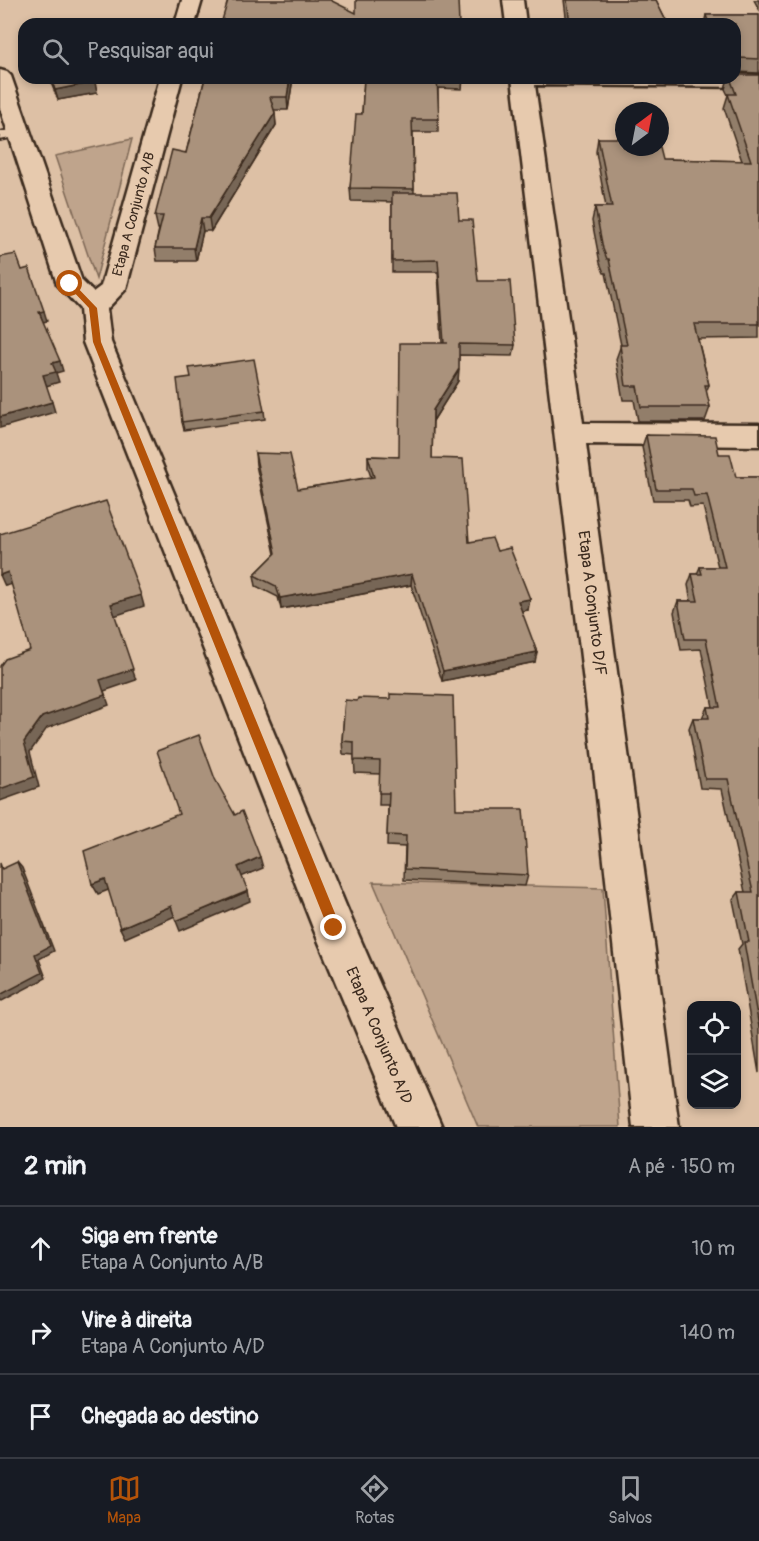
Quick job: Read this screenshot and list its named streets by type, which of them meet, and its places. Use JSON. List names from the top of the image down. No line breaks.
{"streets":{"street":["Etapa A Conjunto A/B","Etapa A Conjunto D/F","Etapa A Conjunto A/D"]},"crossings":[["Etapa A Conjunto A/B","Etapa A Conjunto A/D"]],"north":"top right","page":{"search":"Pesquisar aqui","heading":["2 min","A pé · 150 m"],"list":[["Siga em frente","Etapa A Conjunto A/B","10 m"],["Vire à direita","Etapa A Conjunto A/D","140 m"],"Chegada ao destino"],"nav":["Mapa","Rotas","Salvos"]}}
